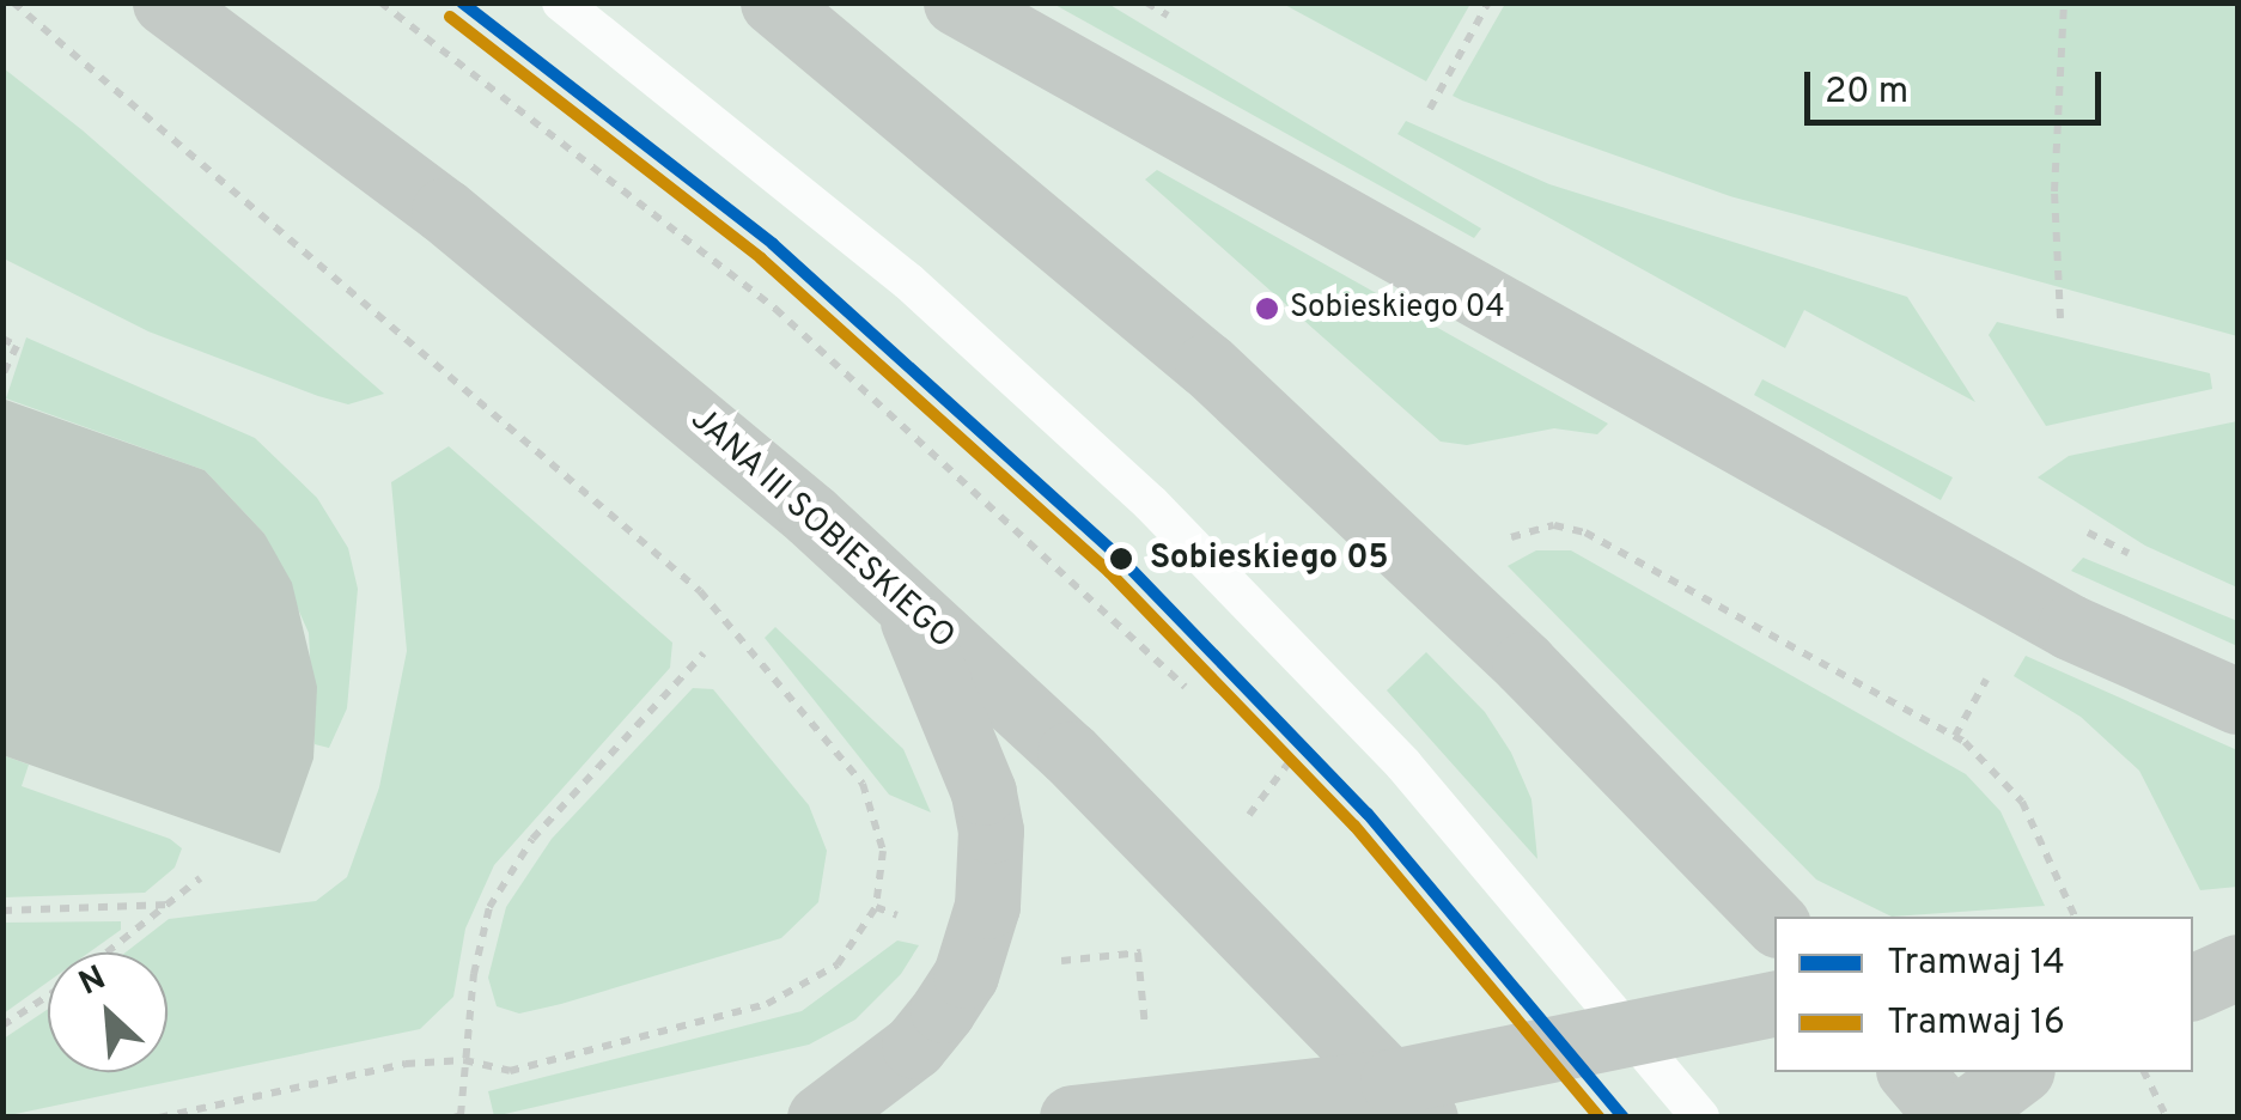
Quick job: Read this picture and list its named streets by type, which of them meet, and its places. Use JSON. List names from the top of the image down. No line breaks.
{"streets":{"main road":["JANA III SOBIESKIEGO"]},"places":["Sobieskiego 04","Sobieskiego 05"],"lines":["tram line 14","tram line 16"],"legend":["Tramwaj 14","Tramwaj 16"],"scale_bar":"20 m","north":"top left"}
